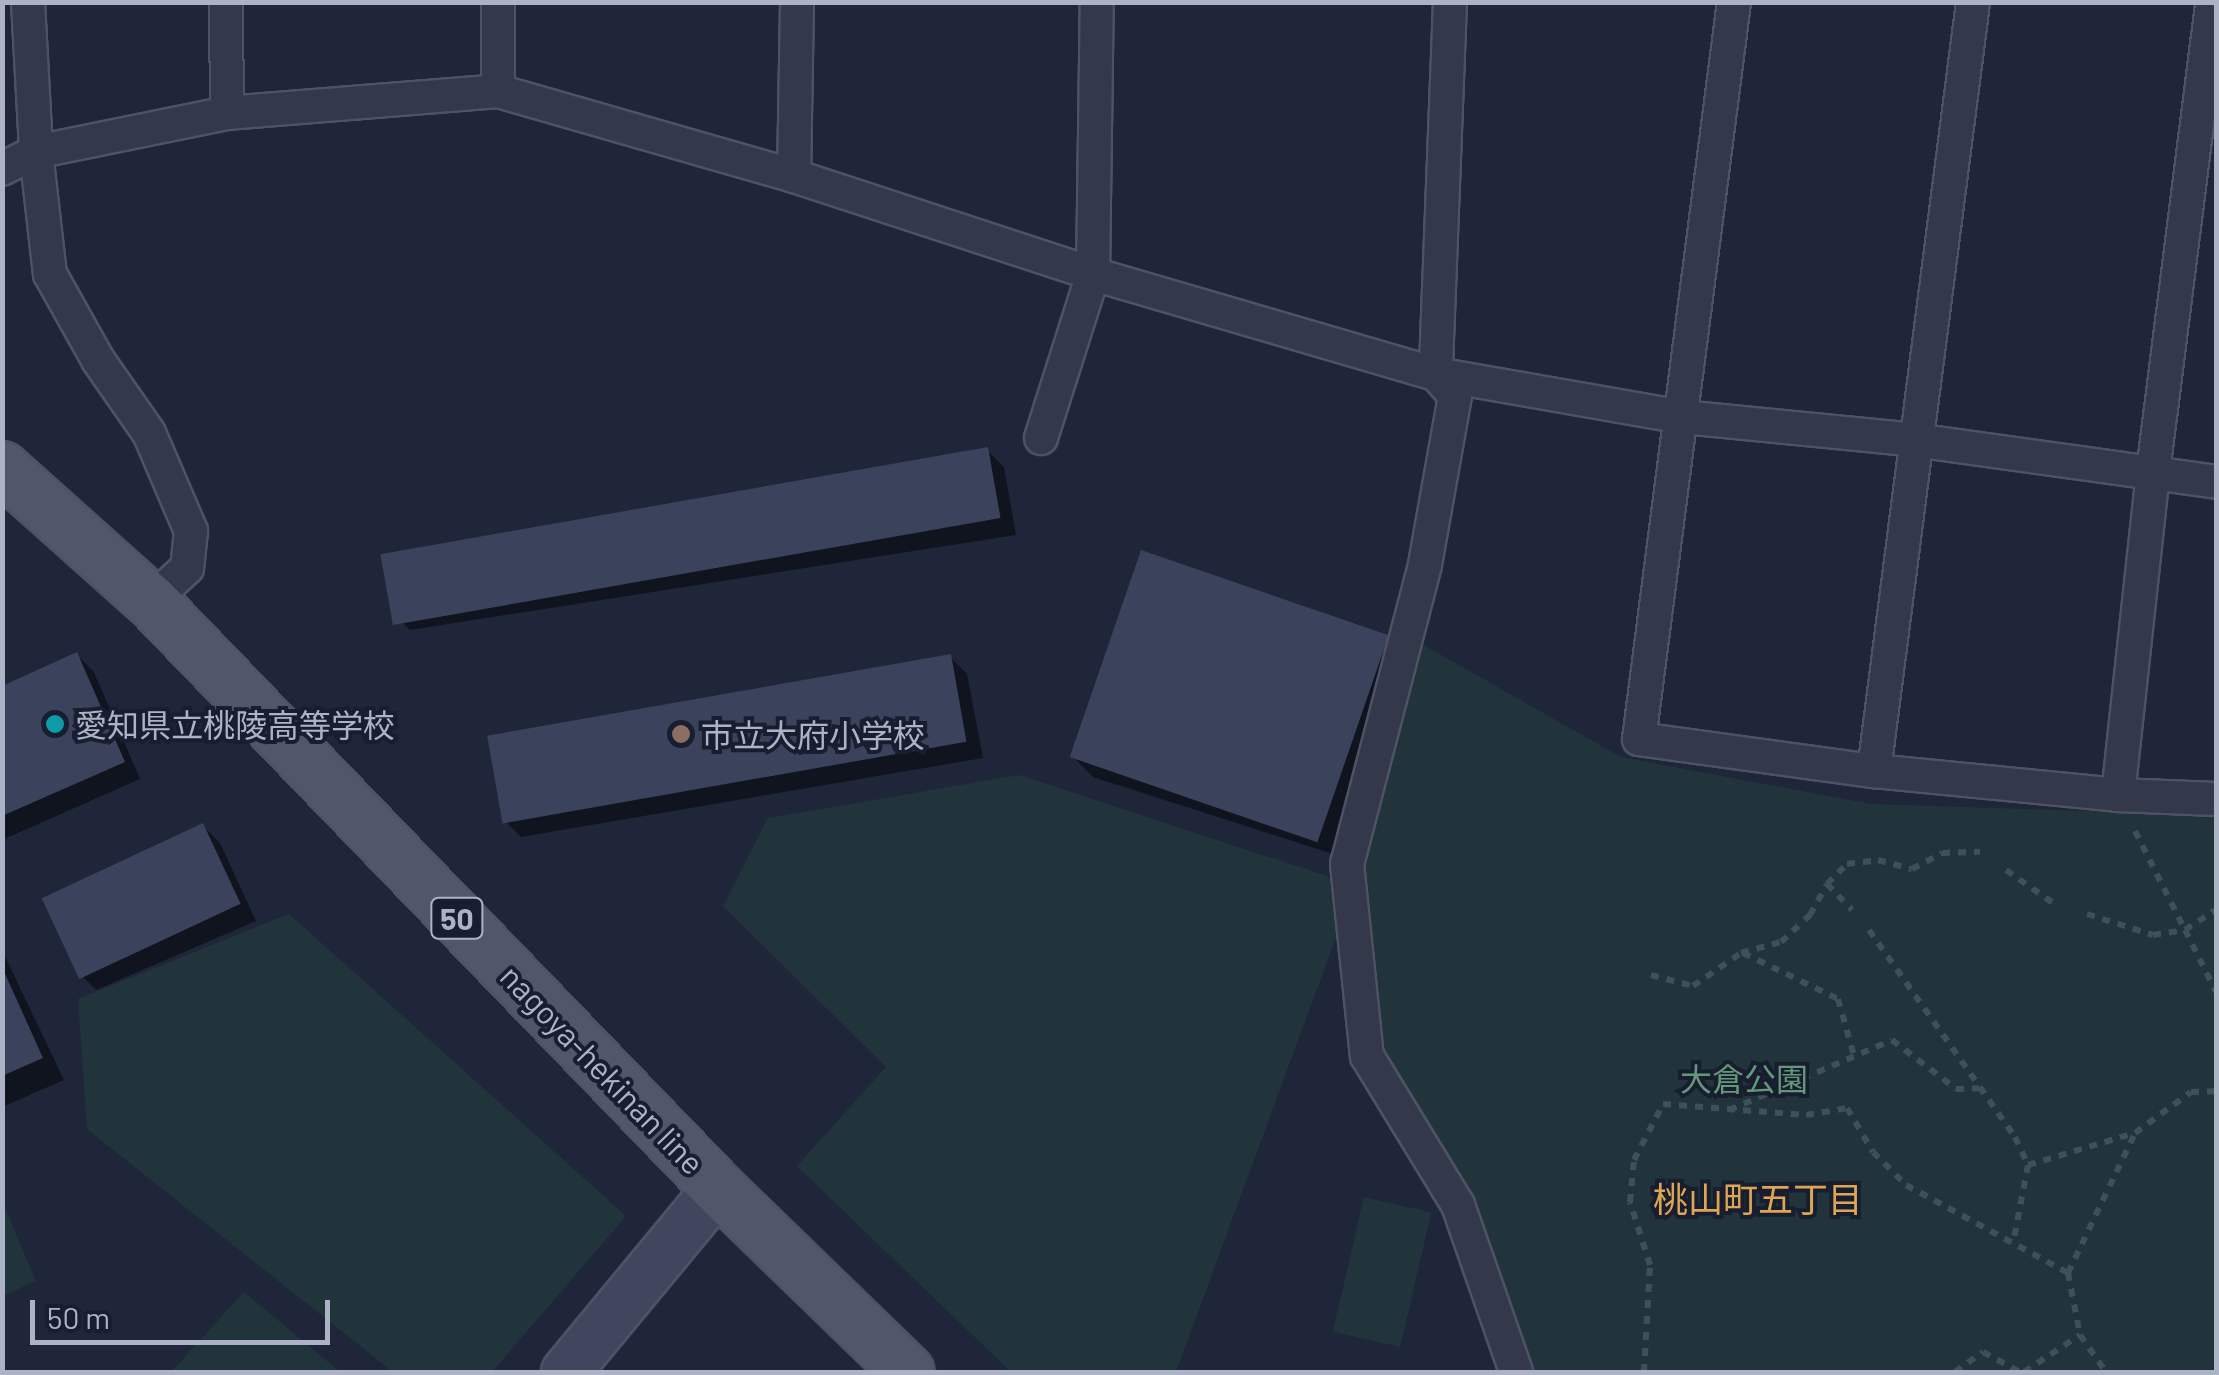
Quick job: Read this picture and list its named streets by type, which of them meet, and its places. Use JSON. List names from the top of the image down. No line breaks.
{"streets":{"main road":["50","nagoya-hekinan line"]},"districts":["桃山町五丁目"],"parks":["大倉公園"],"places":["愛知県立桃陵高等学校","市立大府小学校"],"scale_bar":"50 m"}
